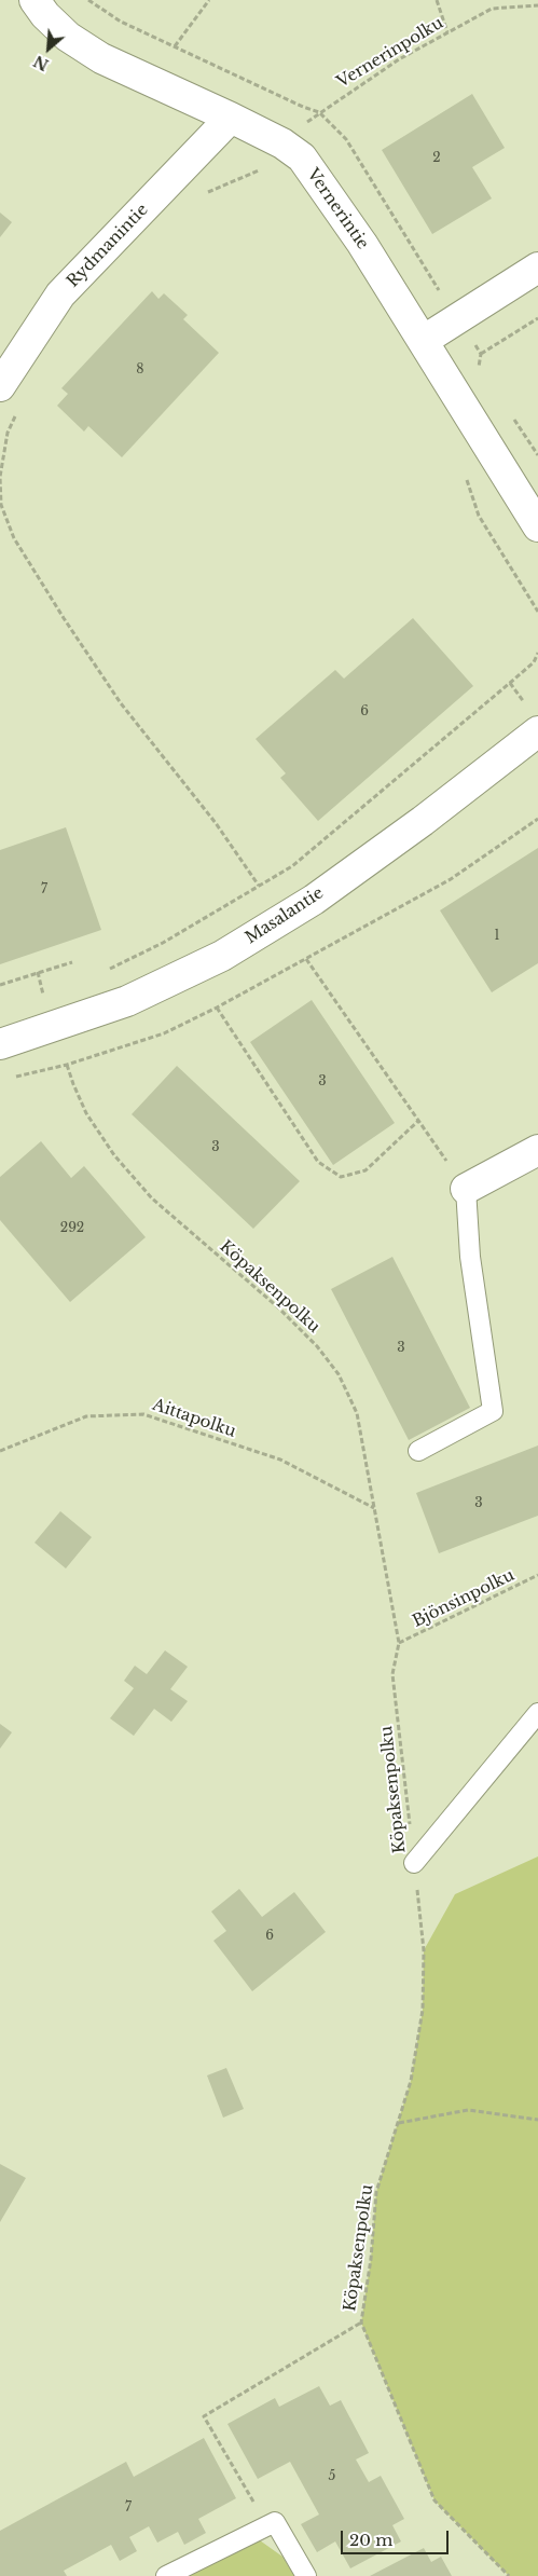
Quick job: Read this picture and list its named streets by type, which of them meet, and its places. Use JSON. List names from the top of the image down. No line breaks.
{"streets":{"street":["Vernerintie","Rydmanintie","Masalantie"],"path":["Vernerinpolku","Köpaksenpolku","Aittapolku","Bjönsinpolku"]},"crossings":[["Vernerinpolku","Vernerintie"],["Vernerintie","Rydmanintie"],["Köpaksenpolku","Aittapolku"],["Köpaksenpolku","Bjönsinpolku"]],"house_numbers":["2","8","6","7","1","3","3","292","3","3","6","5","7"],"scale_bar":"20 m","north":"bottom left"}
